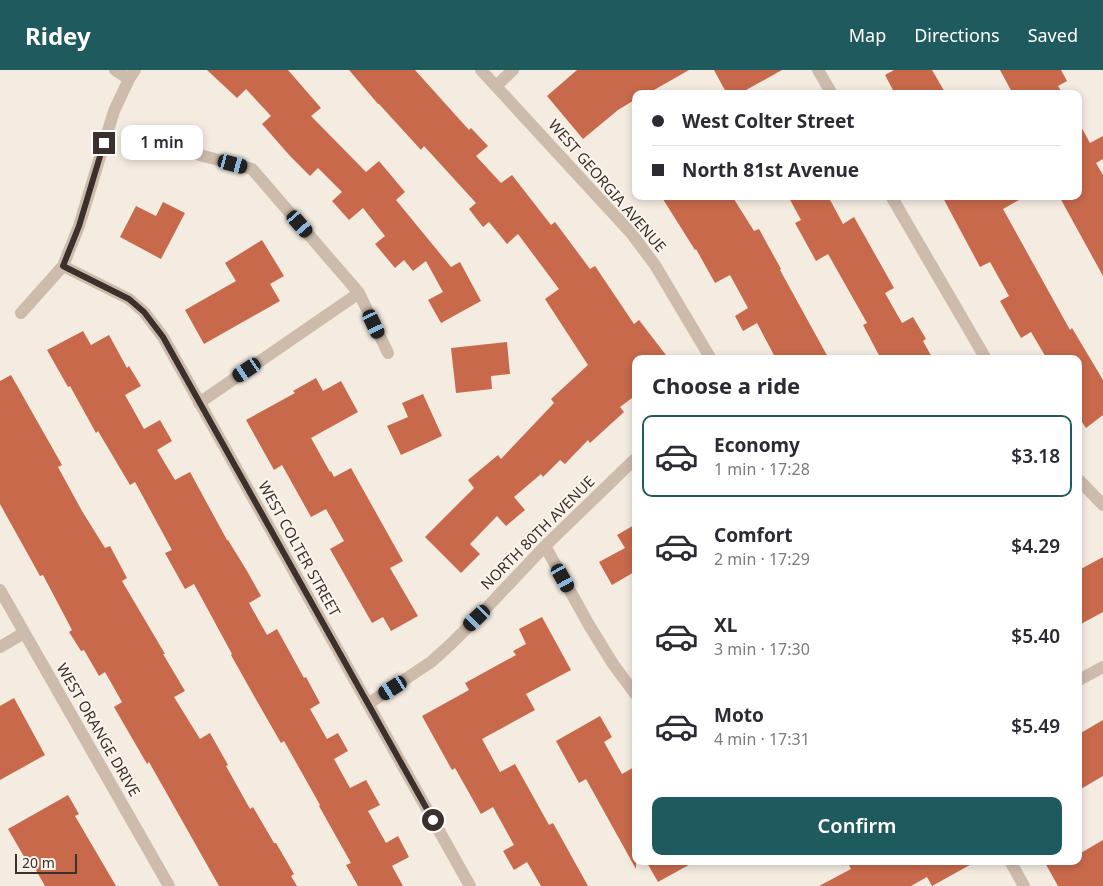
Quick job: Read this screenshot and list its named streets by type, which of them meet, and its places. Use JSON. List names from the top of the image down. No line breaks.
{"streets":{"street":["WEST GEORGIA AVENUE","NORTH 80TH AVENUE","WEST COLTER STREET","WEST ORANGE DRIVE"]},"crossings":[["NORTH 80TH AVENUE","WEST COLTER STREET"]],"scale_bar":"20 m","page":{"header":"Ridey","nav":["Map","Directions","Saved"],"banner":["West Colter Street","North 81st Avenue"],"bubble":"1 min","heading":"Choose a ride","list":[{"name":"Economy","note":"1 min · 17:28","value":"$3.18"},{"name":"Comfort","note":"2 min · 17:29","value":"$4.29"},{"name":"XL","note":"3 min · 17:30","value":"$5.40"},{"name":"Moto","note":"4 min · 17:31","value":"$5.49"}],"buttons":"Confirm","scale":"20 m"}}
